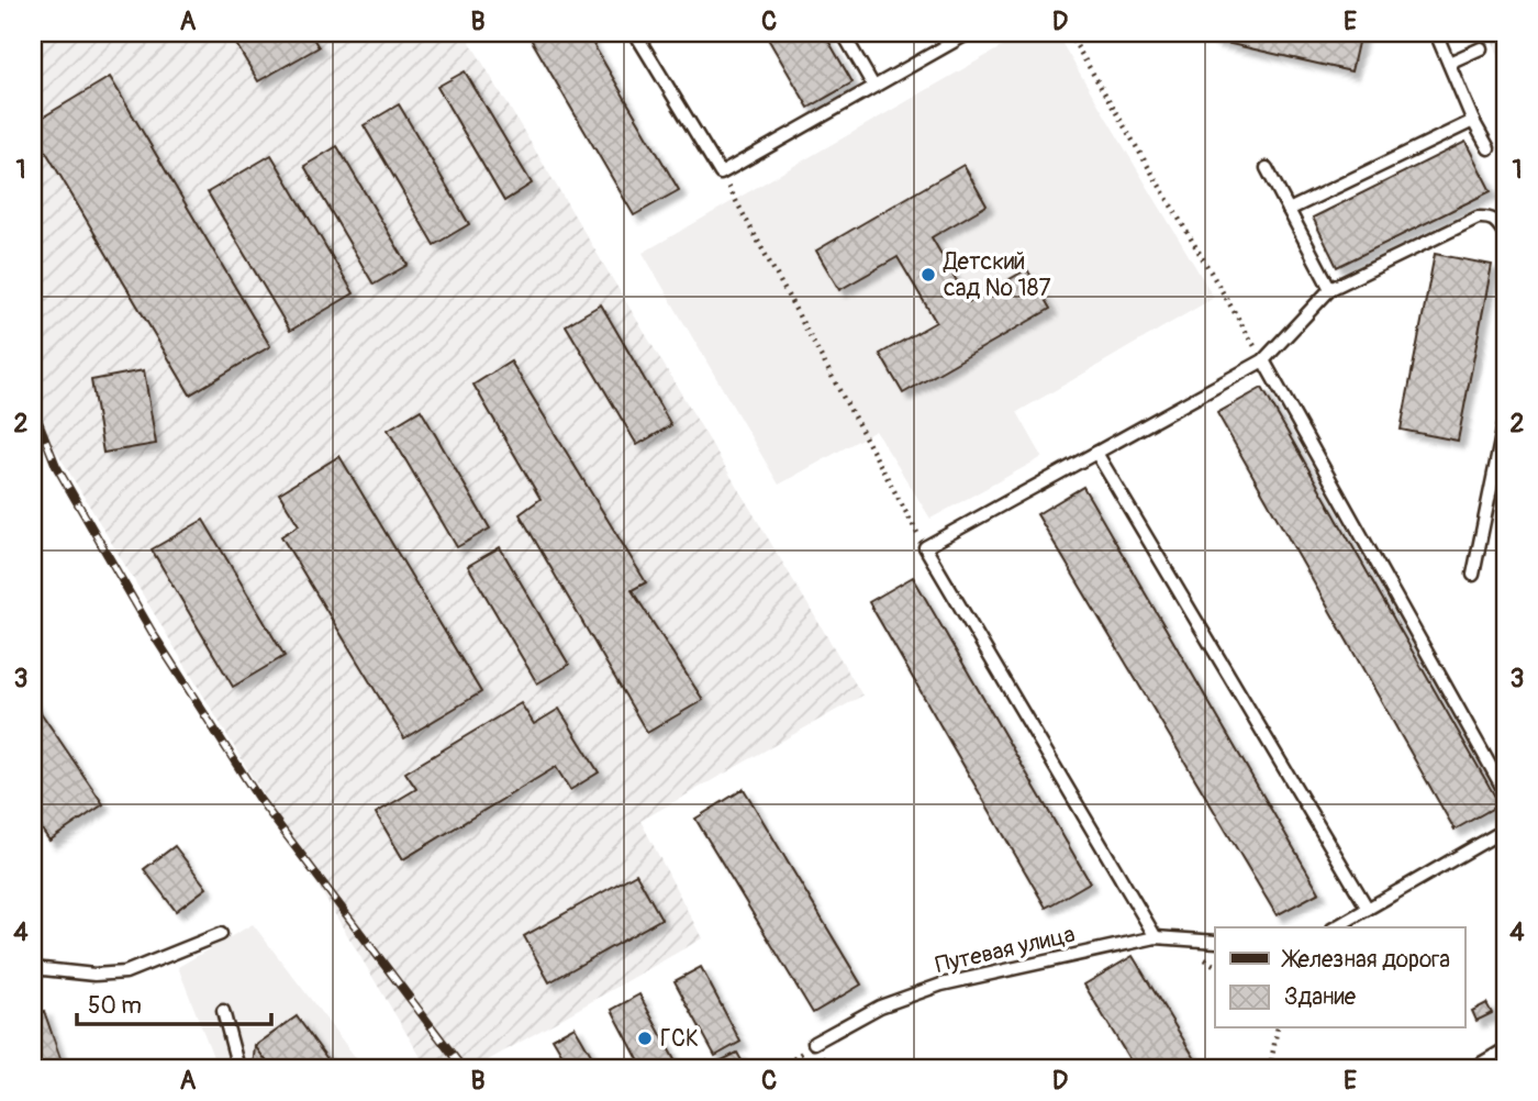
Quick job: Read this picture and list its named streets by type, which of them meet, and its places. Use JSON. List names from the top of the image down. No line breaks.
{"streets":{"lane":["Путевая улица"]},"places":["Детский сад № 187","ГСК"],"legend":["Железная дорога","Здание"],"scale_bar":"50 m","grid":{"columns":["A","B","C","D","E"],"rows":["1","2","3","4"]}}
